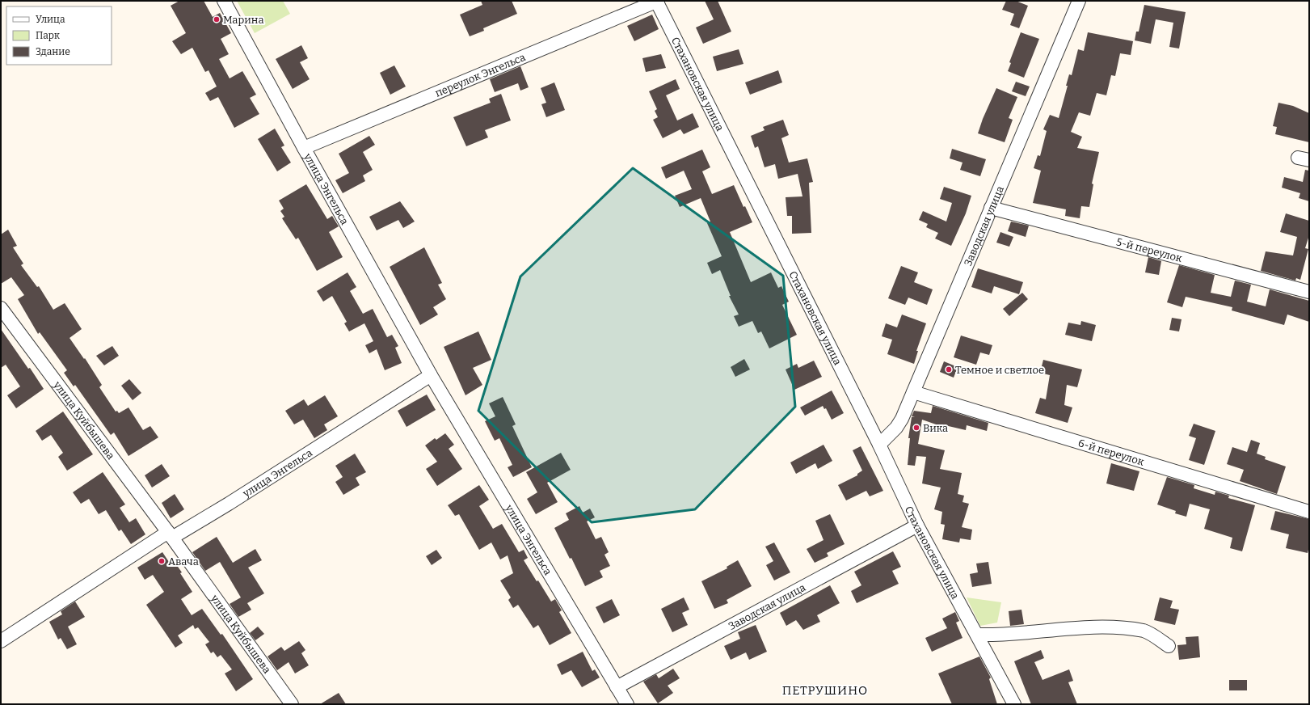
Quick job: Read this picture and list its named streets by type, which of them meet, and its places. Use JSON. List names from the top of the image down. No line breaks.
{"streets":{"street":["переулок Энгельса","Стахановская улица","улица Энгельса","Заводская улица","5-й переулок","улица Куйбышева","6-й переулок"]},"crossings":[["переулок Энгельса","Стахановская улица"],["переулок Энгельса","улица Энгельса"],["Стахановская улица","Заводская улица"],["улица Энгельса","Заводская улица"],["улица Энгельса","улица Куйбышева"],["Заводская улица","5-й переулок"],["Заводская улица","6-й переулок"]],"districts":["ПЕТРУШИНО"],"places":["Марина","Темное и светлое","Вика","Авача"],"legend":["Улица","Парк","Здание"]}
